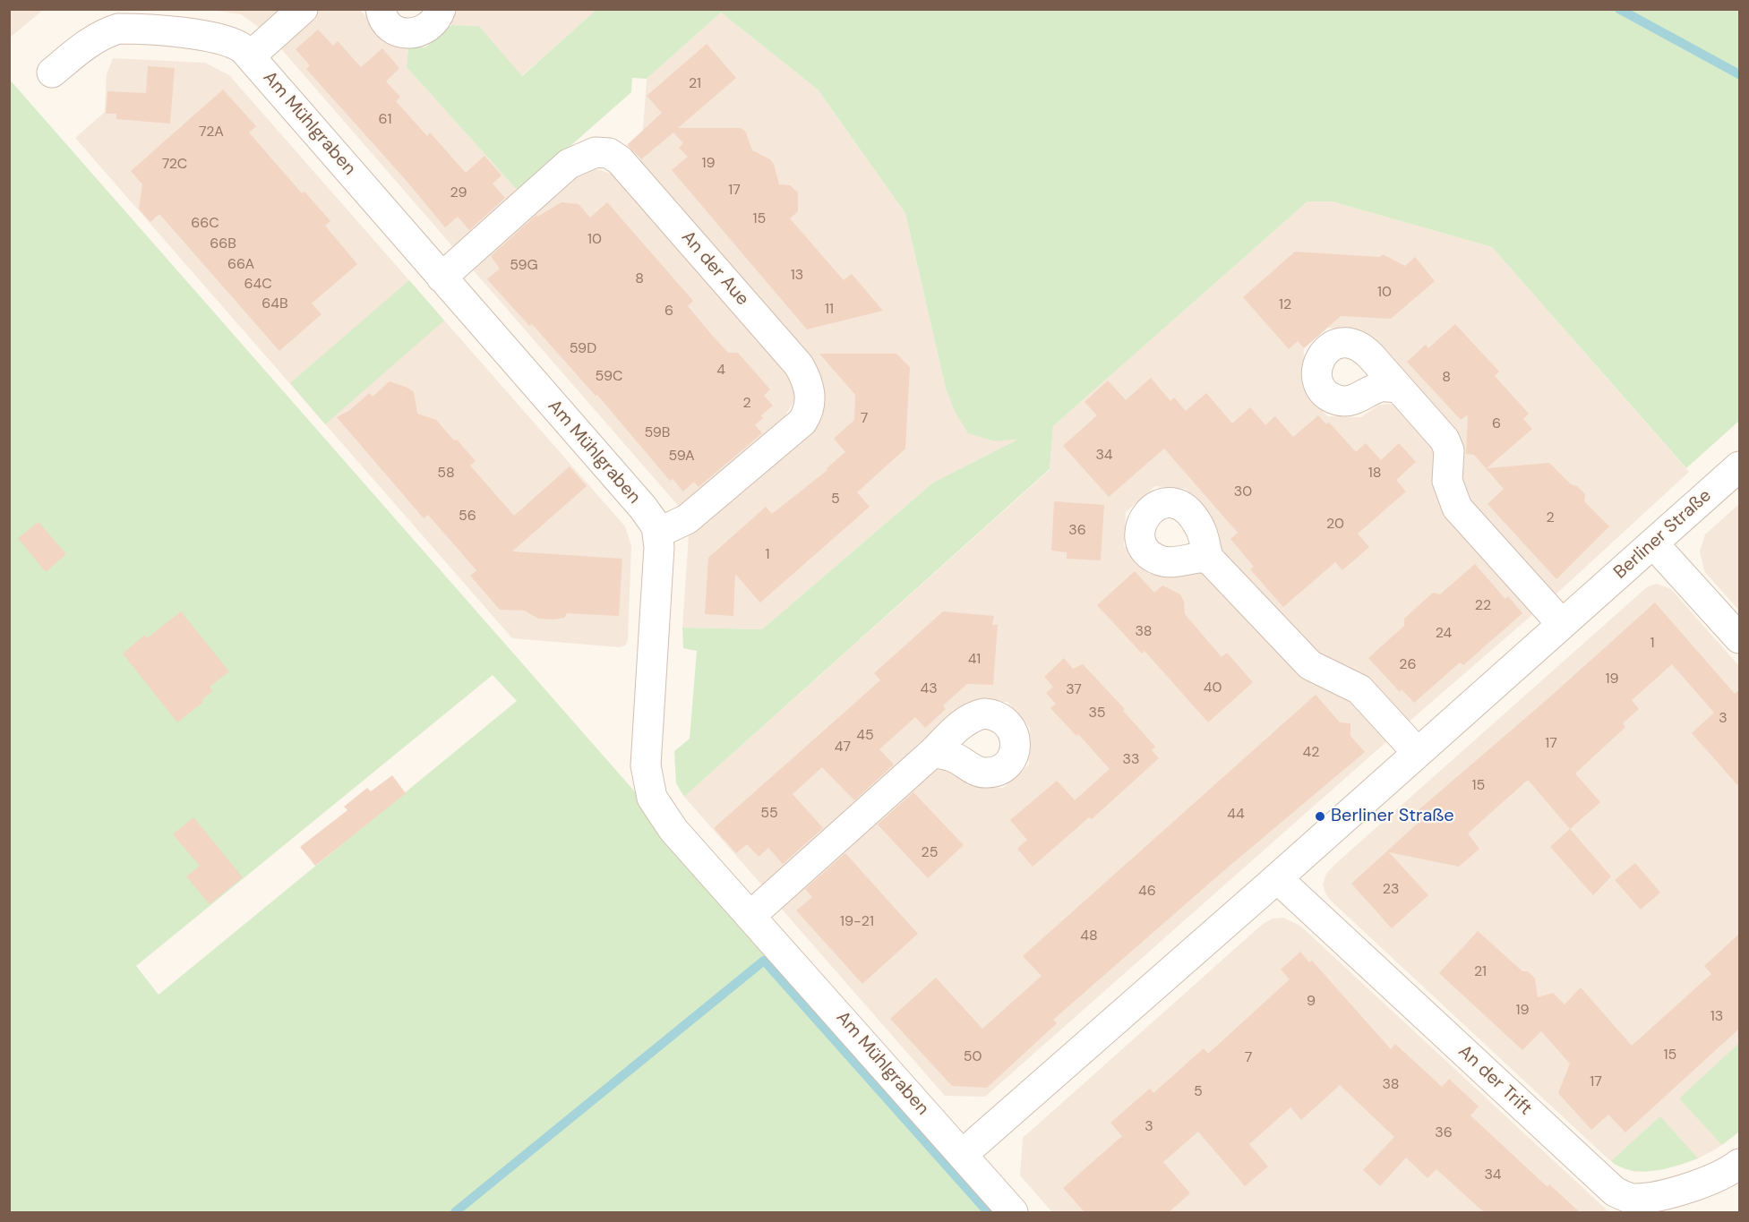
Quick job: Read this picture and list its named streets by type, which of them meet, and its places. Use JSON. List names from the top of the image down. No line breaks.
{"streets":{"street":["Am Mühlgraben","An der Aue","Berliner Straße","An der Trift"]},"crossings":[["Am Mühlgraben","An der Aue"],["Am Mühlgraben","Berliner Straße"],["Berliner Straße","An der Trift"]],"places":["Berliner Straße"],"house_numbers":["21","61","72A","19","72C","17","29","15","66C","10","66B","66A","59G","13","8","64C","10","64B","12","11","6","59D","4","59C","8","2","7","6","59B","34","59A","58","18","30","5","56","2","20","36","1","22","38","24","1","41","26","19","40","43","37","35","3","45","17","47","42","33","15","55","44","25","23","46","19-21","48","21","9","19","13","15","50","7","17","38","5","3","36","34"]}
